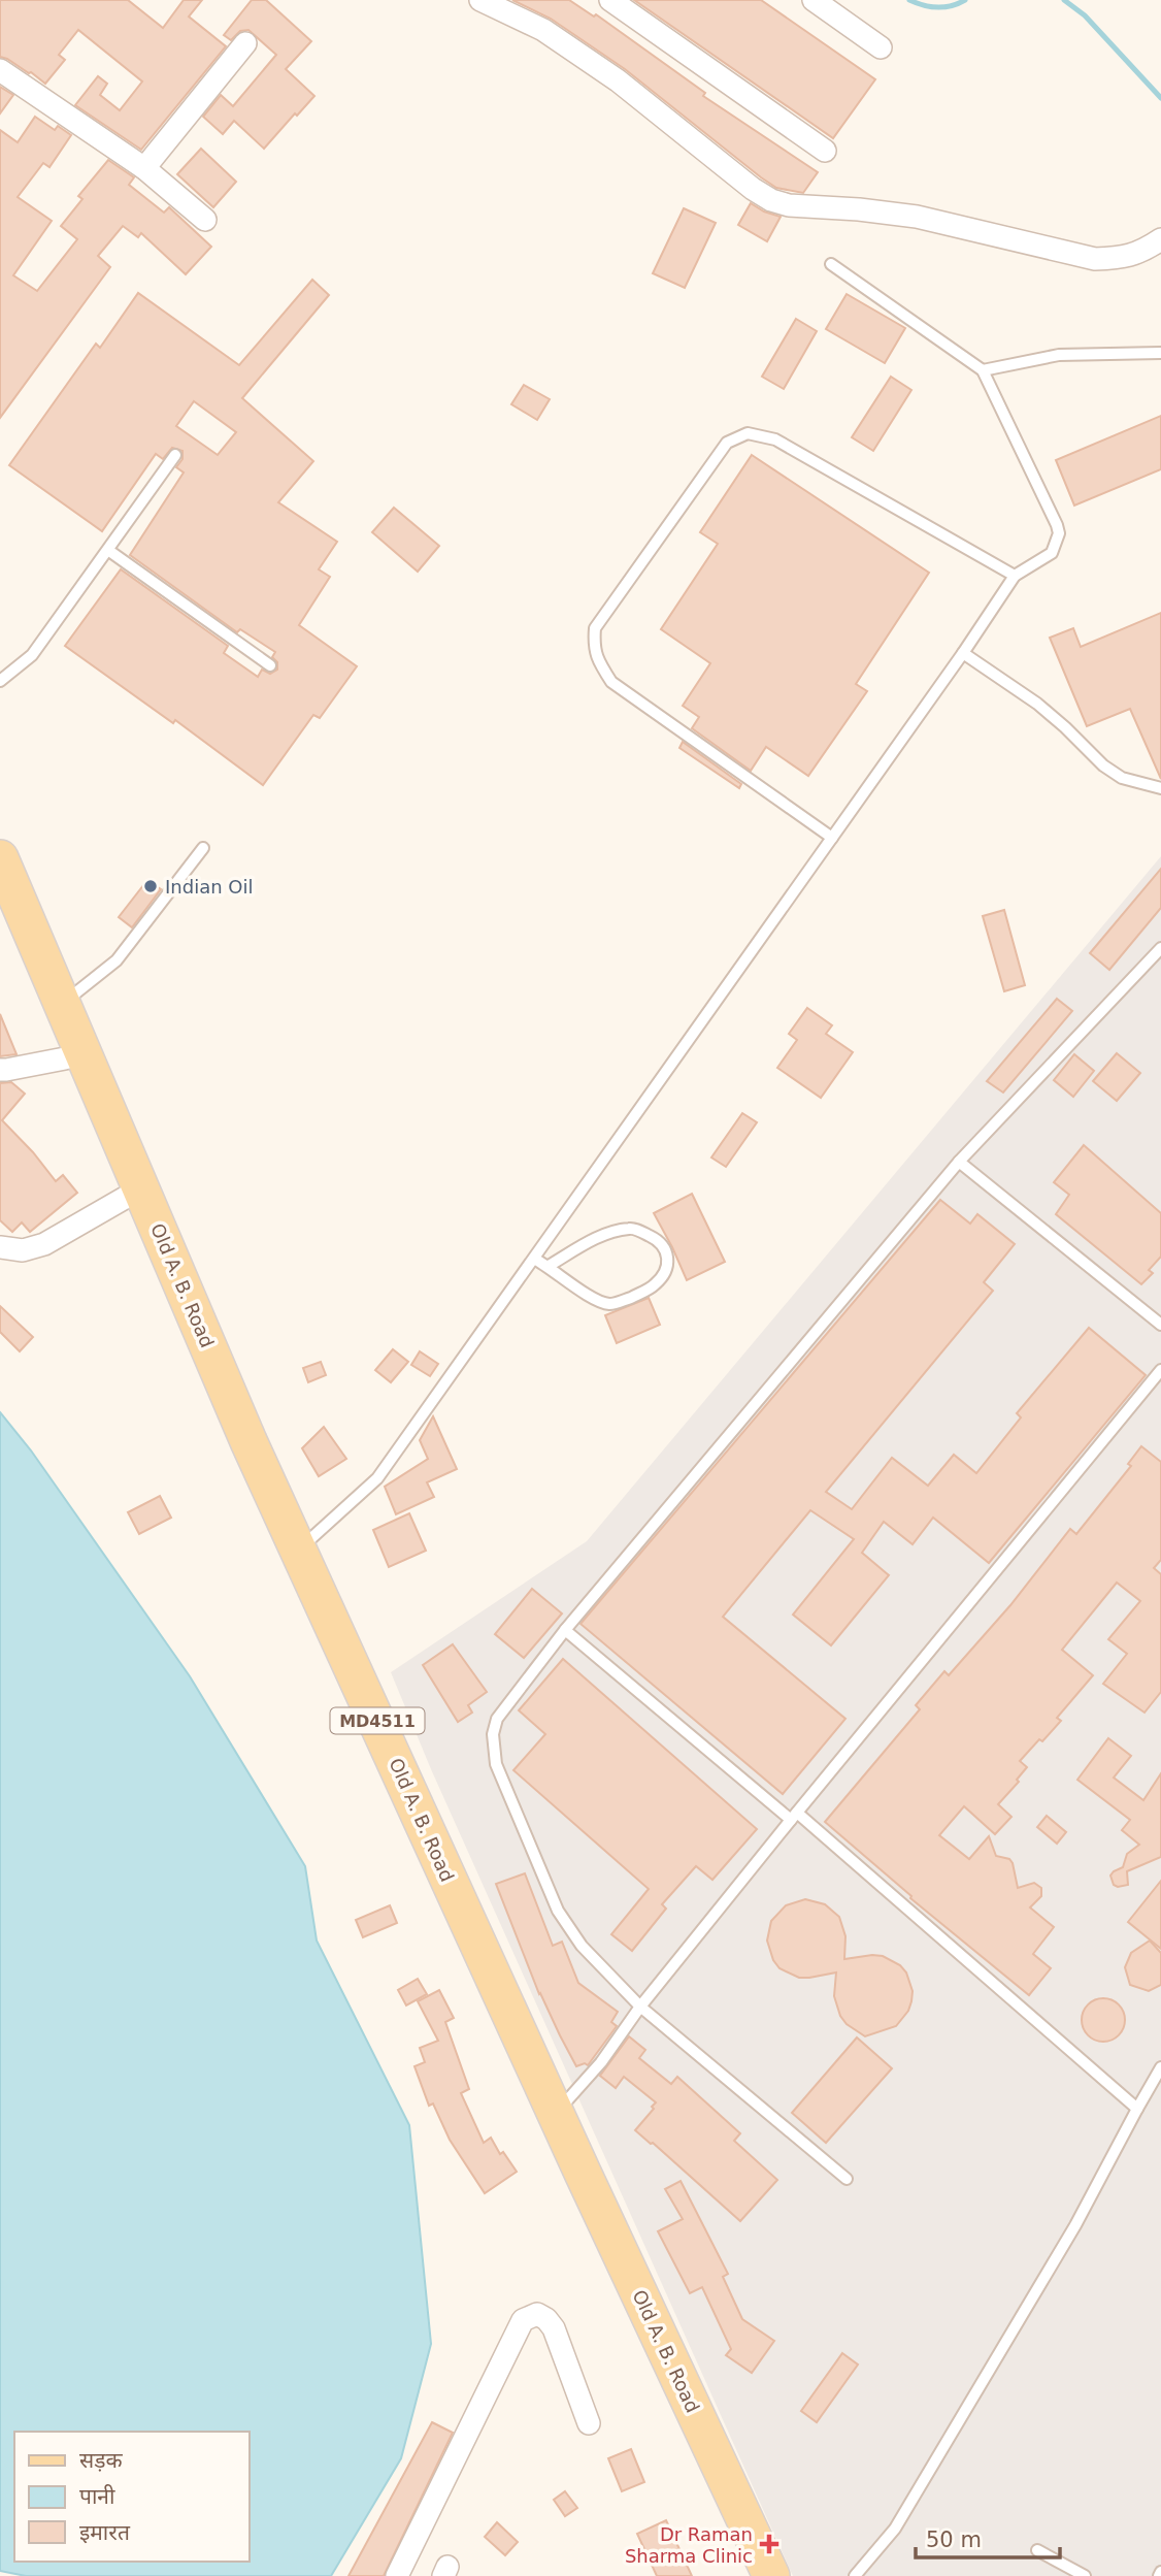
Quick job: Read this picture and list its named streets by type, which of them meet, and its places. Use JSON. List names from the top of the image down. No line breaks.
{"streets":{"main road":["Old A. B. Road","MD4511"]},"places":{"other":["Indian Oil"],"health":["Dr Raman Sharma Clinic"]},"legend":["सड़क","पानी","इमारत"],"scale_bar":"50 m"}
